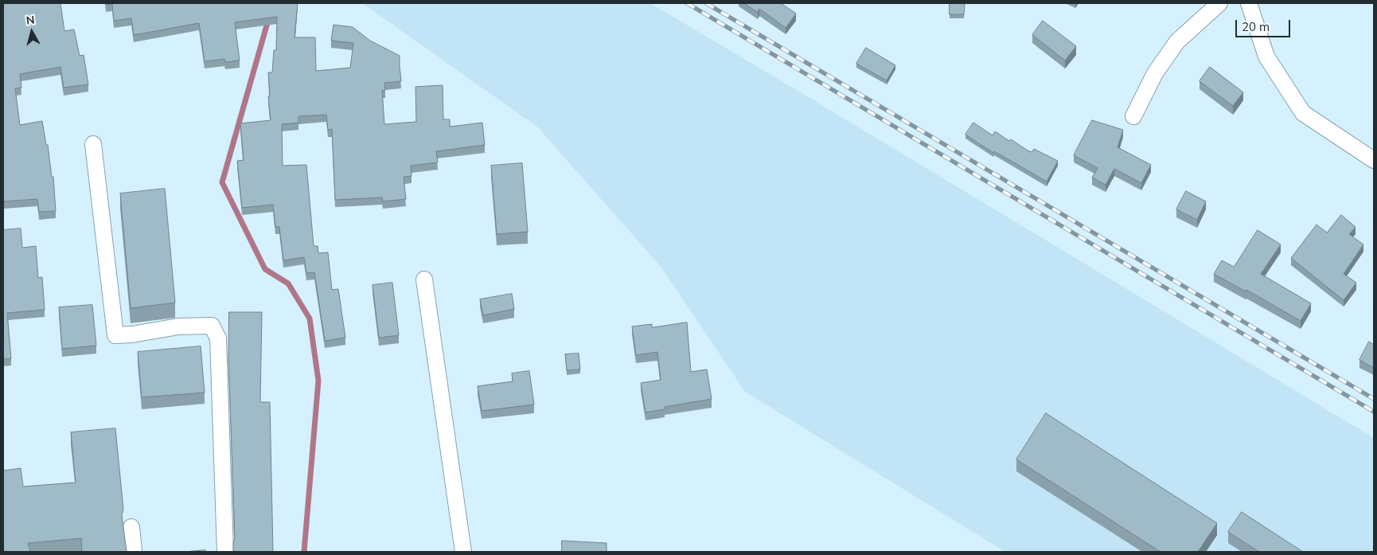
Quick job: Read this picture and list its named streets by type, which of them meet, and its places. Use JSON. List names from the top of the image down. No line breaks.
{"scale_bar":"20 m","north":"top"}
